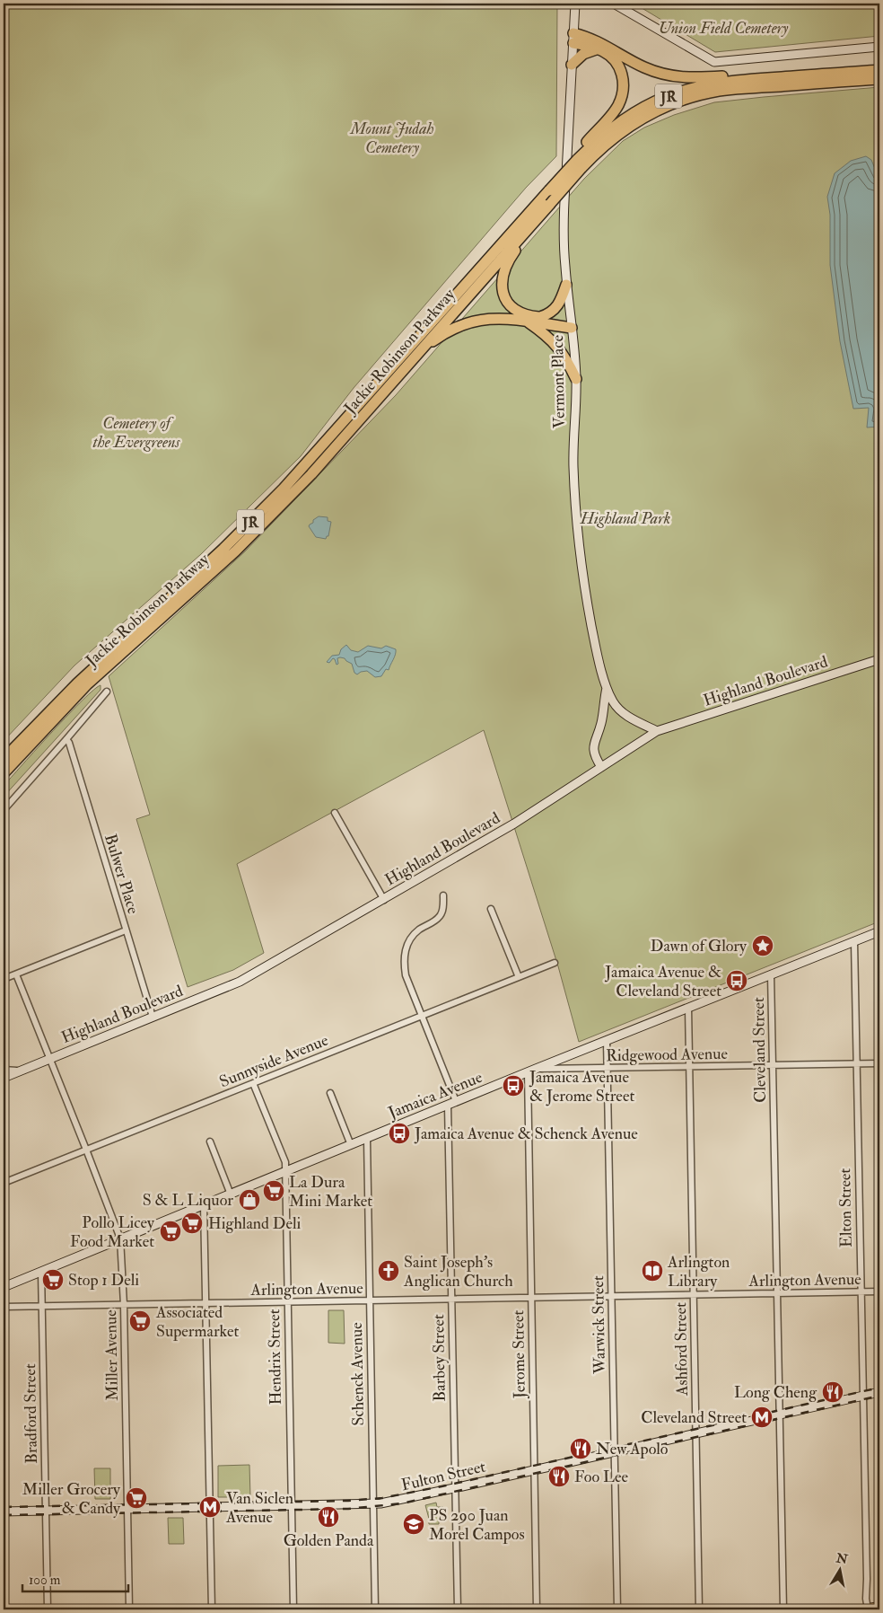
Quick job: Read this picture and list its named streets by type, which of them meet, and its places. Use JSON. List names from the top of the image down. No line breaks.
{"streets":{"highway":["JR","Jackie Robinson Parkway"],"street":["Vermont Place","Highland Boulevard","Bulwer Place","Cleveland Street","Ridgewood Avenue","Sunnyside Avenue","Jamaica Avenue","Elton Street","Arlington Avenue","Warwick Street","Ashford Street","Jerome Street","Miller Avenue","Hendrix Street","Barbey Street","Schenck Avenue","Bradford Street","Fulton Street"]},"crossings":[["Vermont Place","Highland Boulevard"],["Highland Boulevard","Bulwer Place"],["Highland Boulevard","Miller Avenue"],["Cleveland Street","Ridgewood Avenue"],["Cleveland Street","Jamaica Avenue"],["Cleveland Street","Arlington Avenue"],["Cleveland Street","Fulton Street"],["Ridgewood Avenue","Jamaica Avenue"],["Ridgewood Avenue","Elton Street"],["Ridgewood Avenue","Warwick Street"],["Ridgewood Avenue","Ashford Street"],["Sunnyside Avenue","Miller Avenue"],["Sunnyside Avenue","Hendrix Street"],["Jamaica Avenue","Elton Street"],["Jamaica Avenue","Warwick Street"],["Jamaica Avenue","Ashford Street"],["Jamaica Avenue","Jerome Street"],["Jamaica Avenue","Miller Avenue"],["Jamaica Avenue","Hendrix Street"],["Jamaica Avenue","Barbey Street"],["Jamaica Avenue","Schenck Avenue"],["Jamaica Avenue","Bradford Street"],["Elton Street","Arlington Avenue"],["Elton Street","Fulton Street"],["Arlington Avenue","Warwick Street"],["Arlington Avenue","Ashford Street"],["Arlington Avenue","Jerome Street"],["Arlington Avenue","Miller Avenue"],["Arlington Avenue","Hendrix Street"],["Arlington Avenue","Barbey Street"],["Arlington Avenue","Schenck Avenue"],["Arlington Avenue","Bradford Street"],["Warwick Street","Fulton Street"],["Ashford Street","Fulton Street"],["Jerome Street","Fulton Street"],["Miller Avenue","Fulton Street"],["Hendrix Street","Fulton Street"],["Barbey Street","Fulton Street"],["Schenck Avenue","Fulton Street"],["Bradford Street","Fulton Street"]],"parks":["Union Field Cemetery","Mount Judah Cemetery","Cemetery of the Evergreens","Highland Park"],"places":{"place":["Dawn of Glory"],"bus stop":["Jamaica Avenue & Cleveland Street","Jamaica Avenue & Jerome Street","Jamaica Avenue & Schenck Avenue"],"supermarket":["La Dura Mini Market","Highland Deli","Pollo Licey Food Market","Stop 1 Deli","Associated Supermarket","Miller Grocery & Candy"],"shop":["S & L Liquor"],"church":["Saint Joseph's Anglican Church"],"library":["Arlington Library"],"restaurant":["Long Cheng","New Apolo","Foo Lee","Golden Panda"],"metro station":["Cleveland Street","Van Siclen Avenue"],"school or university":["PS 290 Juan Morel Campos"]},"scale_bar":"100 m","north":"top"}
